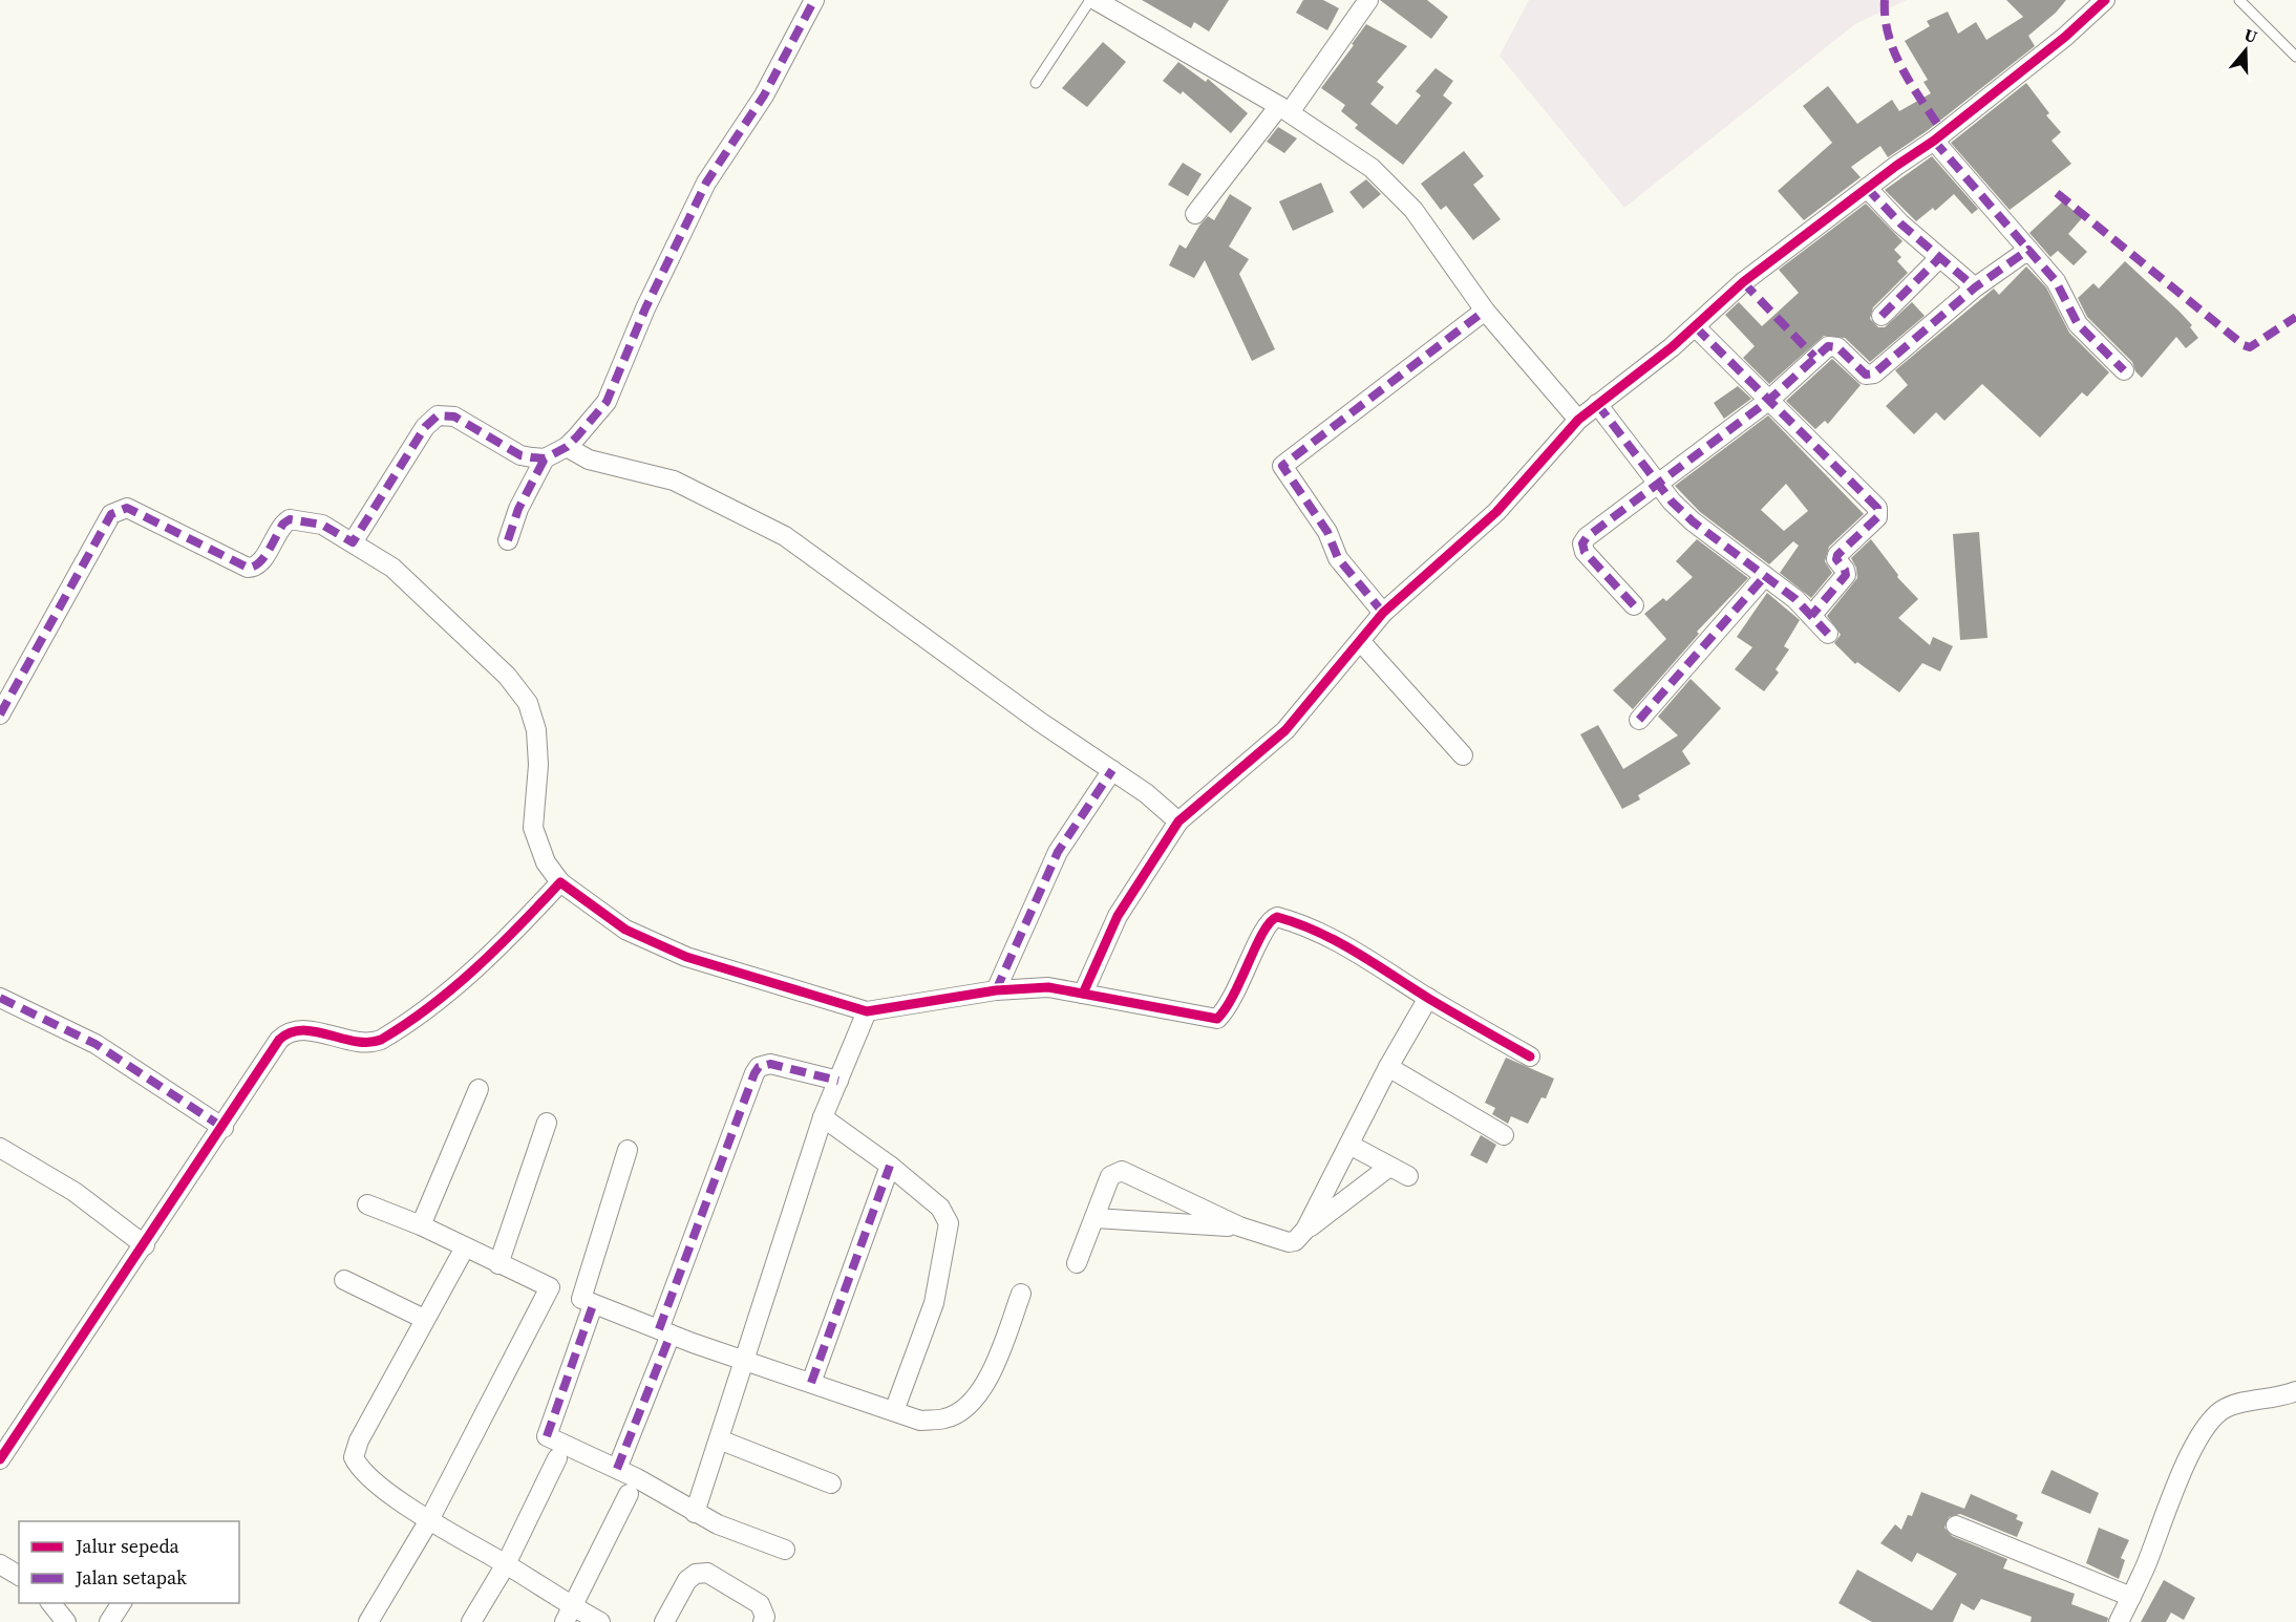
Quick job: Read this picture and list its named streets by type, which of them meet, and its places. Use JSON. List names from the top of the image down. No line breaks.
{"legend":["Jalur sepeda","Jalan setapak"],"north":"top"}
